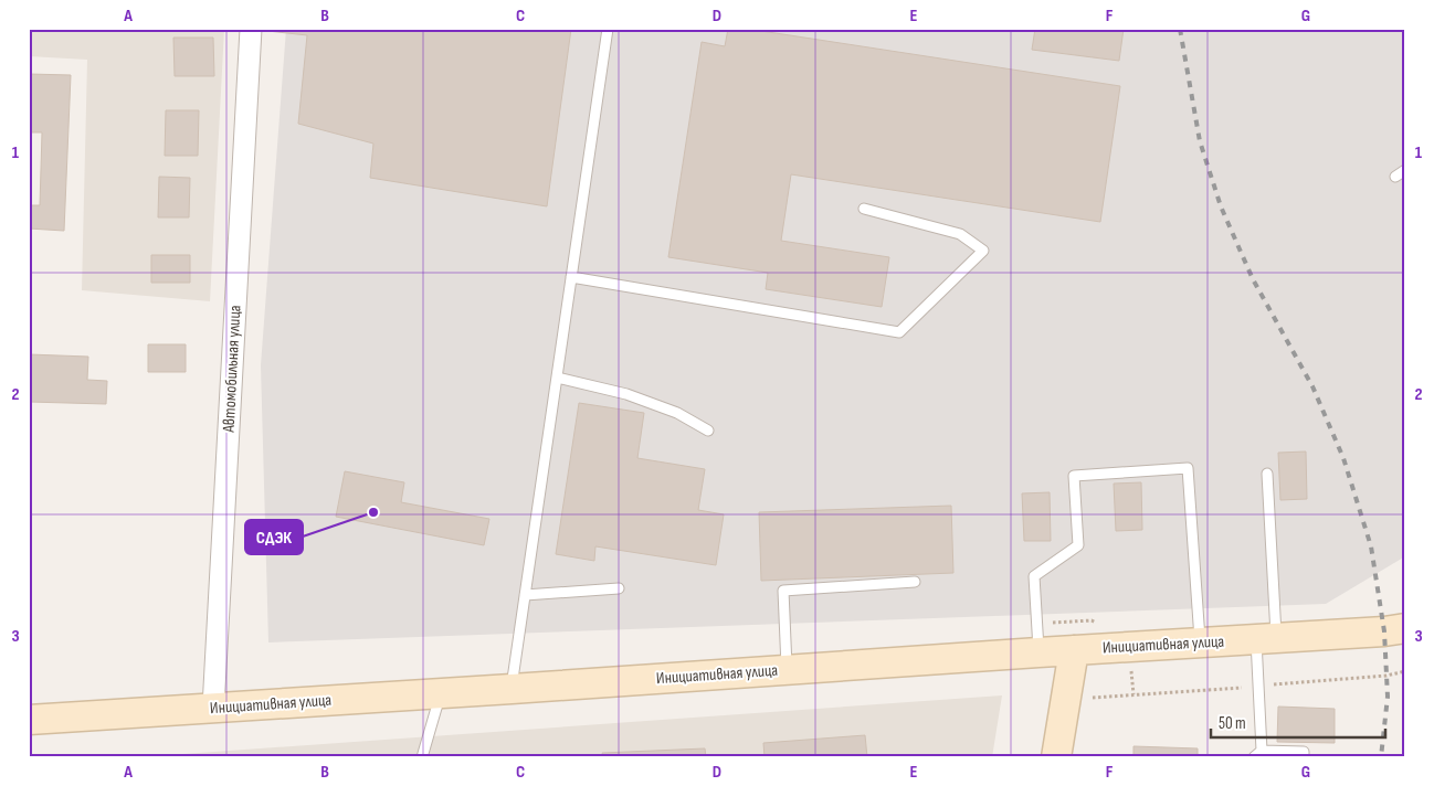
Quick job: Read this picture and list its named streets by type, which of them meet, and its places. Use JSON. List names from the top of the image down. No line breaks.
{"streets":{"main road":["Инициативная улица"],"street":["Автомобильная улица"]},"crossings":[["Автомобильная улица","Инициативная улица"]],"places":["СДЭК"],"scale_bar":"50 m","grid":{"columns":["A","B","C","D","E","F","G"],"rows":["1","2","3"]}}
